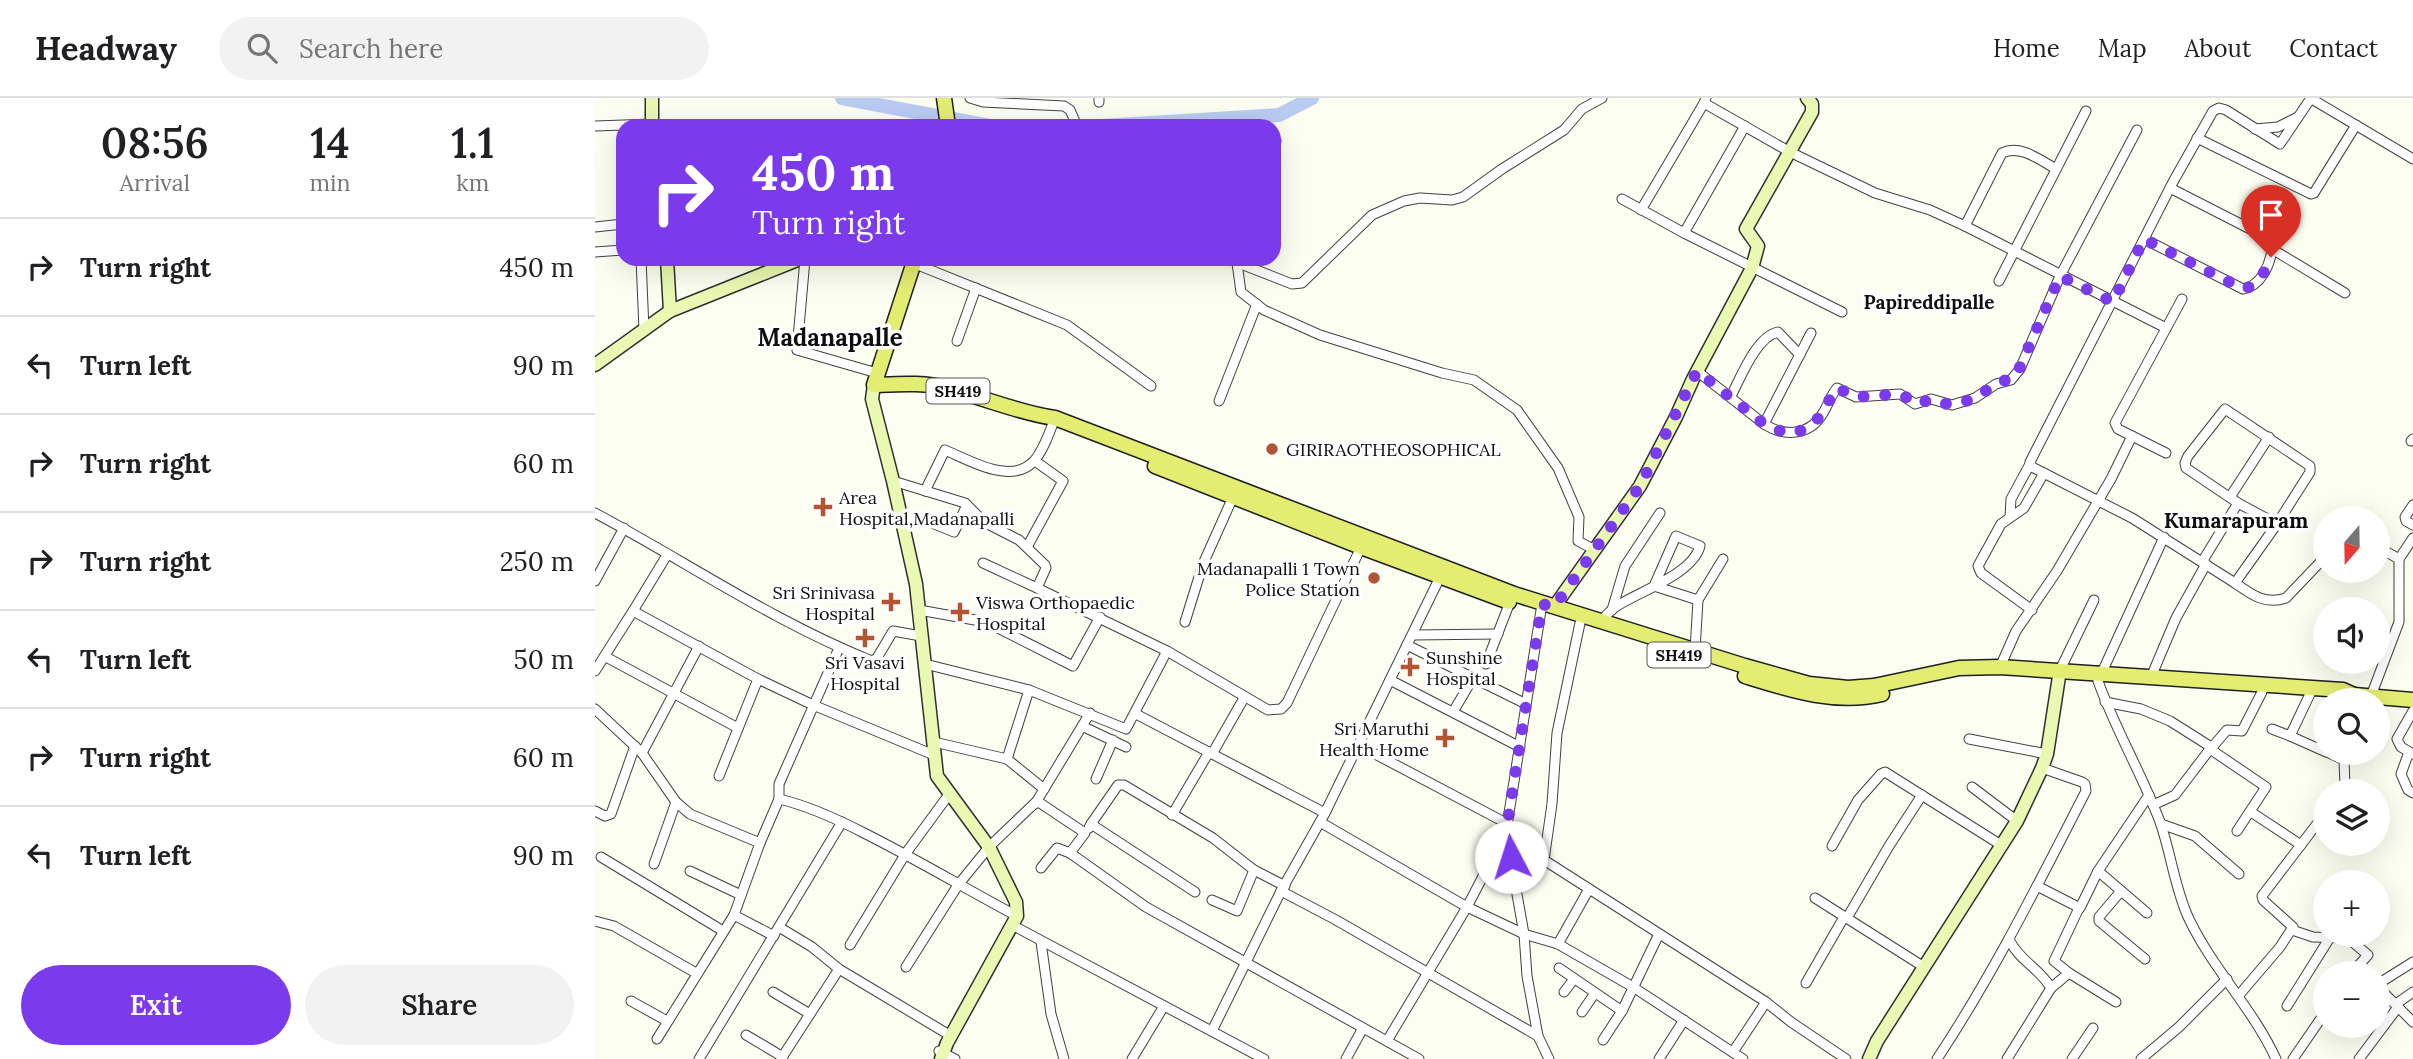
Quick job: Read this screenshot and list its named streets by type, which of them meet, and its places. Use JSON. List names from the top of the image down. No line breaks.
{"streets":{"main road":["SH419"]},"districts":["Papireddipalle","Madanapalle","Kumarapuram"],"places":{"other":["GIRIRAOTHEOSOPHICAL","Madanapalli 1 Town Police Station"],"health":["Area Hospital,Madanapalli","Sri Srinivasa Hospital","Viswa Orthopaedic Hospital","Sri Vasavi Hospital","Sunshine Hospital","Sri Maruthi Health Home"]},"north":"bottom","page":{"header":"Headway","search":"Search here","nav":["Home","Map","About","Contact"],"eta":["08:56","Arrival","14","min","1.1","km"],"turn":["450 m","Turn right"],"list":[{"name":"Turn right","value":"450 m"},{"name":"Turn left","value":"90 m"},{"name":"Turn right","value":"60 m"},{"name":"Turn right","value":"250 m"},{"name":"Turn left","value":"50 m"},{"name":"Turn right","value":"60 m"},{"name":"Turn left","value":"90 m"}],"map_buttons":["+","−"],"buttons":["Exit","Share"]}}
